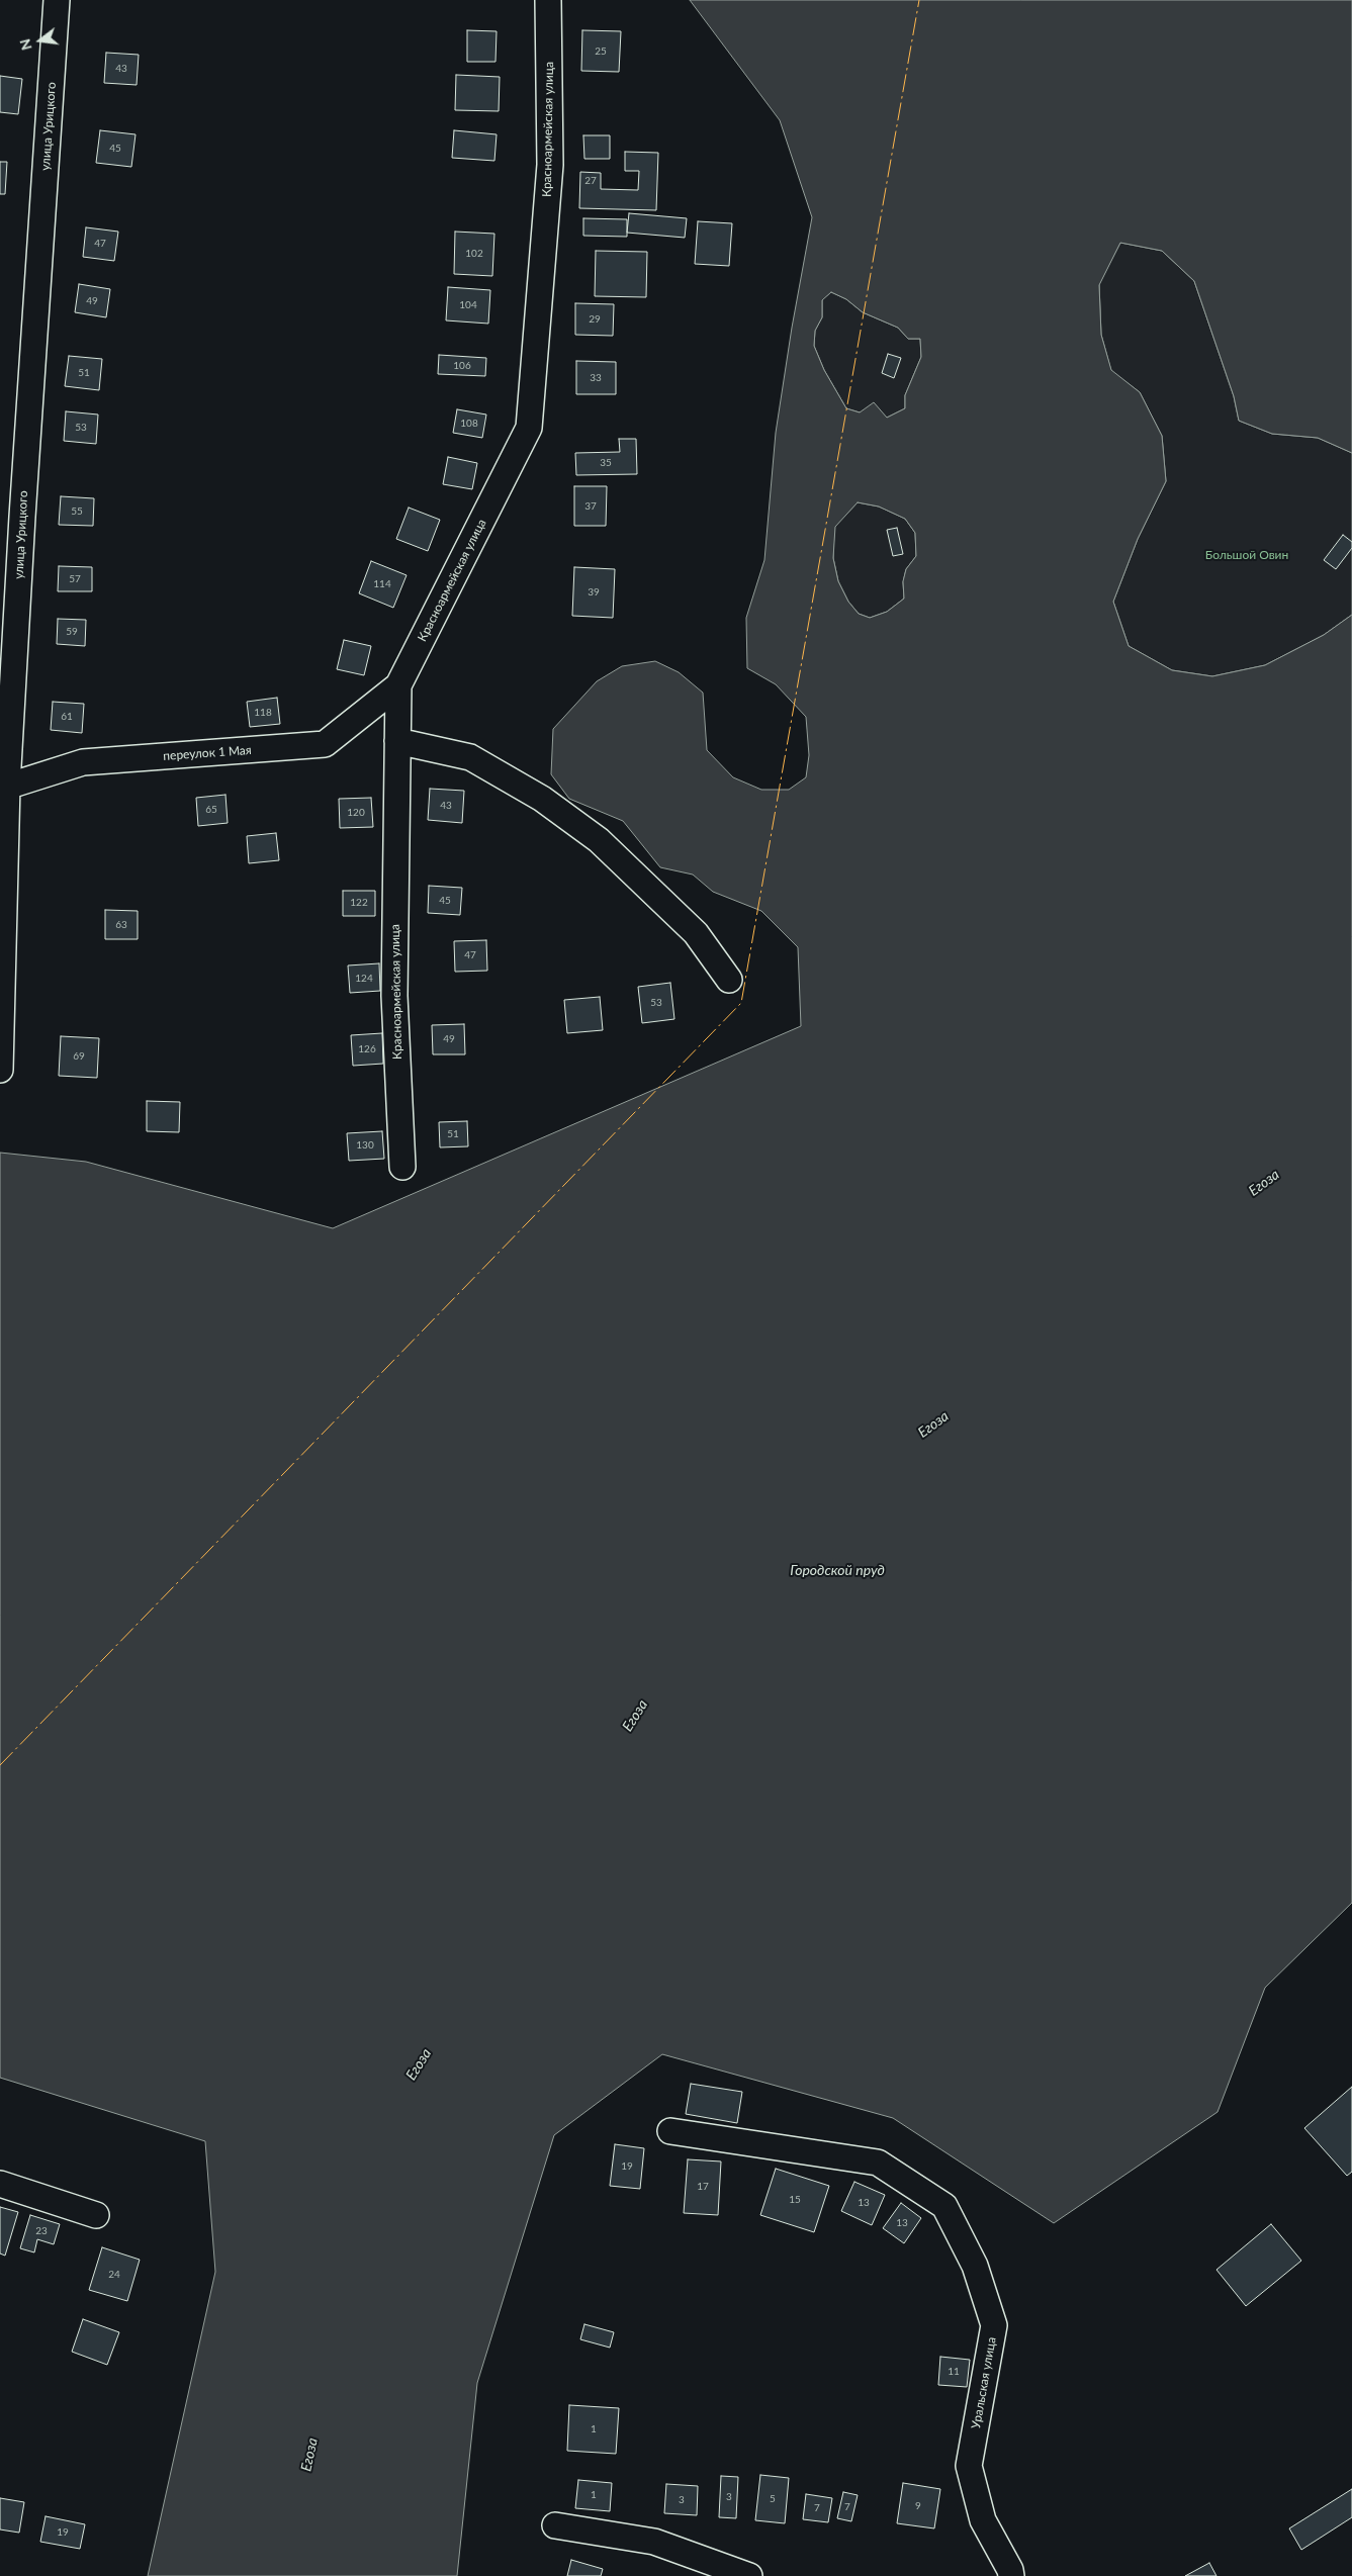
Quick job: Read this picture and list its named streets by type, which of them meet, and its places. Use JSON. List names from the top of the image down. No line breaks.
{"streets":{"street":["улица Урицкого","Красноармейская улица","переулок 1 Мая","Уральская улица"]},"crossings":[["улица Урицкого","переулок 1 Мая"],["Красноармейская улица","переулок 1 Мая"]],"water":["Егоза","Городской пруд"],"parks":["Большой Овин"],"house_numbers":["25","43","45","27","47","102","49","104","29","106","51","33","108","53","35","37","55","57","114","39","59","118","61","43","65","120","45","122","63","47","124","53","49","126","69","51","130","19","17","15","13","13","23","24","11","1","1","3","5","3","9","7","7","19"],"north":"left"}
